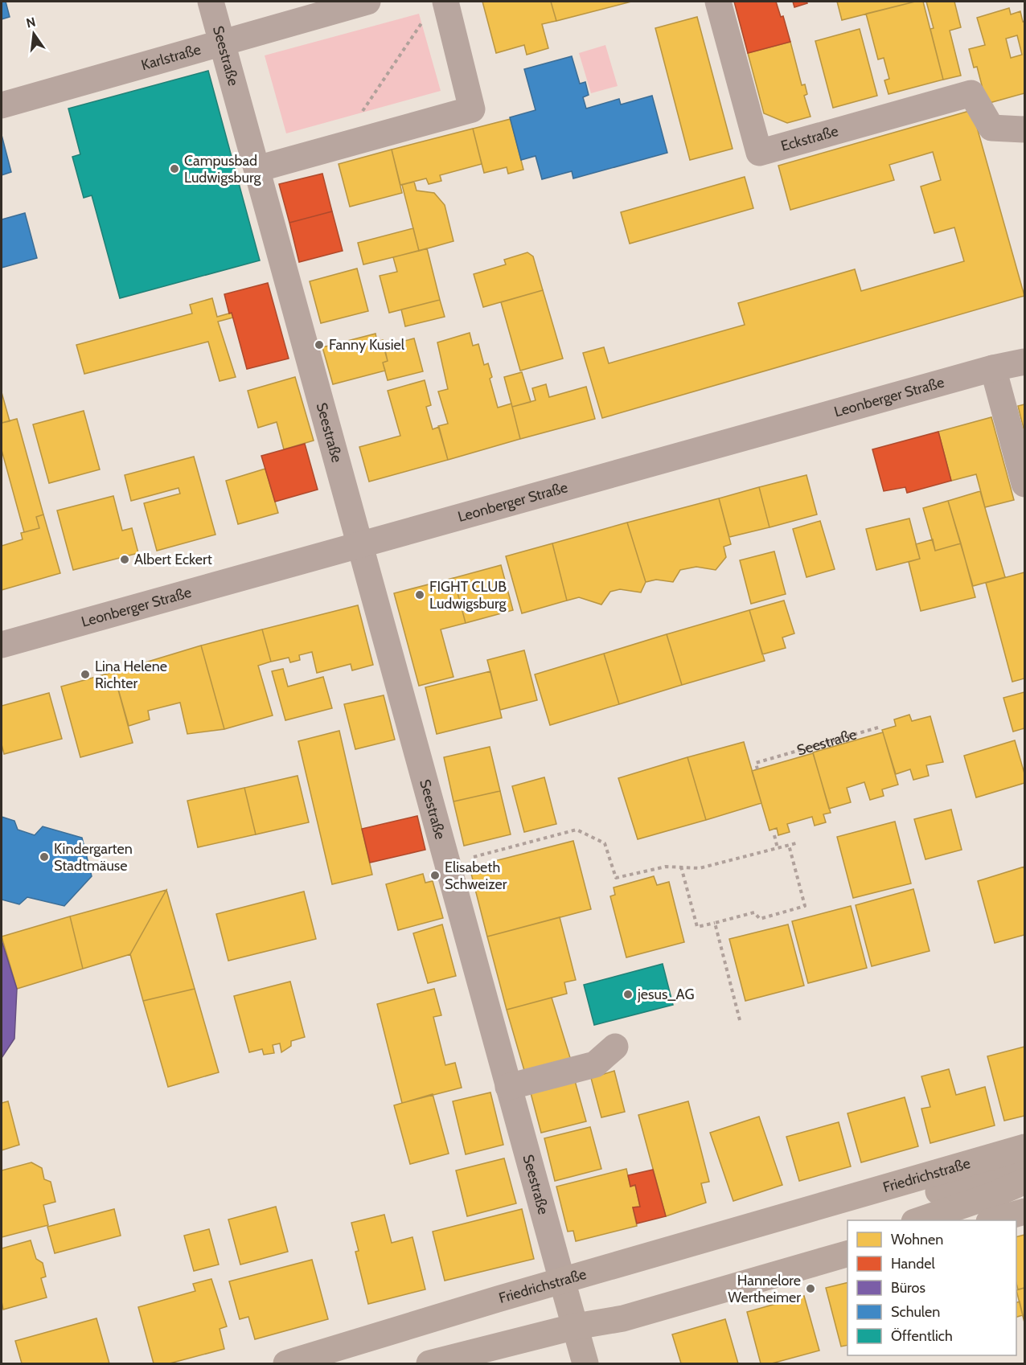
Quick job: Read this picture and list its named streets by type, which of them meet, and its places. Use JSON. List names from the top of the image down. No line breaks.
{"streets":{"main road":["Friedrichstraße"],"street":["Seestraße","Karlstraße","Eckstraße","Leonberger Straße"]},"crossings":[["Seestraße","Karlstraße"],["Seestraße","Leonberger Straße"],["Seestraße","Friedrichstraße"]],"places":["Campusbad Ludwigsburg","Fanny Kusiel","Albert Eckert","FIGHT CLUB Ludwigsburg","Lina Helene Richter","Kindergarten Stadtmäuse","Elisabeth Schweizer","jesus_AG","Hannelore Wertheimer"],"legend":["Wohnen","Handel","Büros","Schulen","Öffentlich"],"north":"top"}
